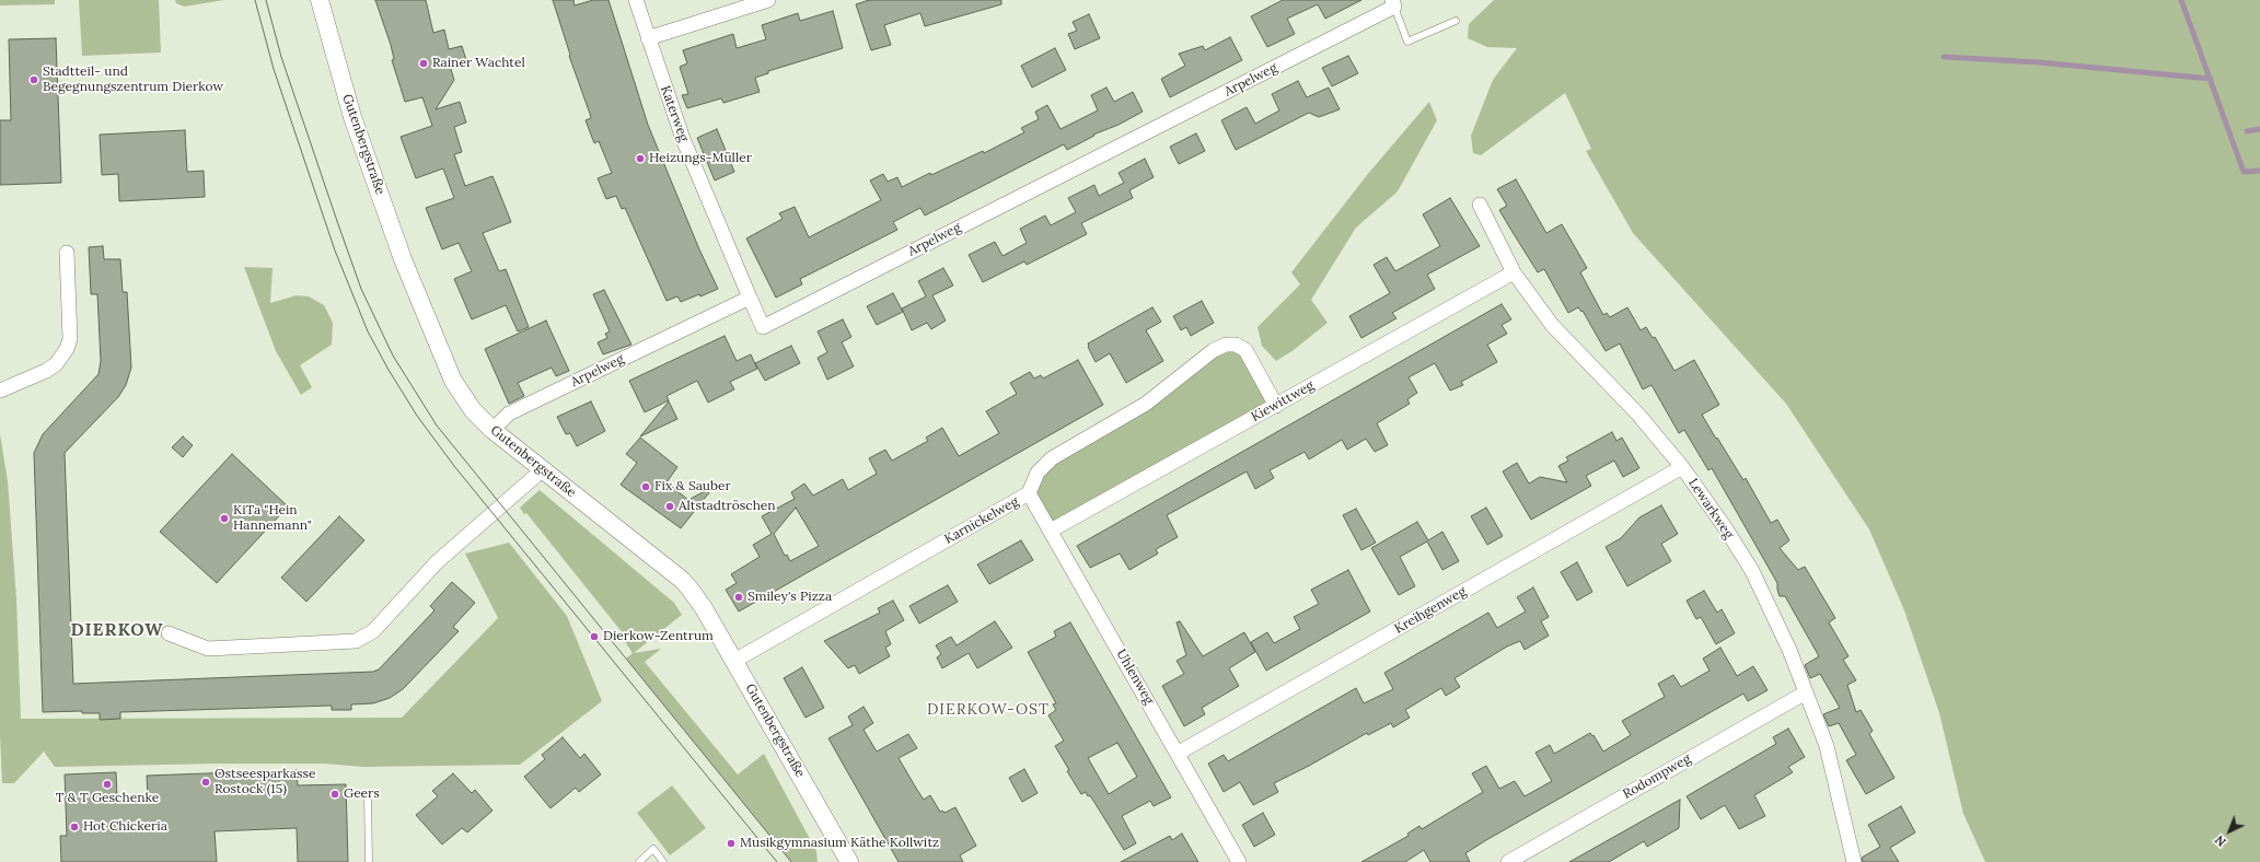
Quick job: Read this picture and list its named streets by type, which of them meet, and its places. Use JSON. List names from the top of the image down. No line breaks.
{"streets":{"street":["Arpelweg","Katerweg","Gutenbergstraße","Kiewittweg","Lewarkweg","Karnickelweg","Kreihgenweg","Uhlenweg","Rodompweg"]},"crossings":[["Arpelweg","Katerweg"],["Arpelweg","Gutenbergstraße"],["Gutenbergstraße","Karnickelweg"],["Kiewittweg","Lewarkweg"],["Kiewittweg","Karnickelweg"],["Kiewittweg","Uhlenweg"],["Lewarkweg","Kreihgenweg"],["Lewarkweg","Rodompweg"],["Karnickelweg","Uhlenweg"],["Kreihgenweg","Uhlenweg"]],"districts":["DIERKOW","DIERKOW-OST"],"places":["Rainer Wachtel","Stadtteil- und Begegnungszentrum Dierkow","Heizungs-Müller","Fix & Sauber","Altstadtröschen","KiTa \"Hein Hannemann\"","Smiley's Pizza","Dierkow-Zentrum","Ostseesparkasse Rostock (15)","T & T Geschenke","Geers","Hot Chickeria","Musikgymnasium Käthe Kollwitz"],"north":"bottom left"}
